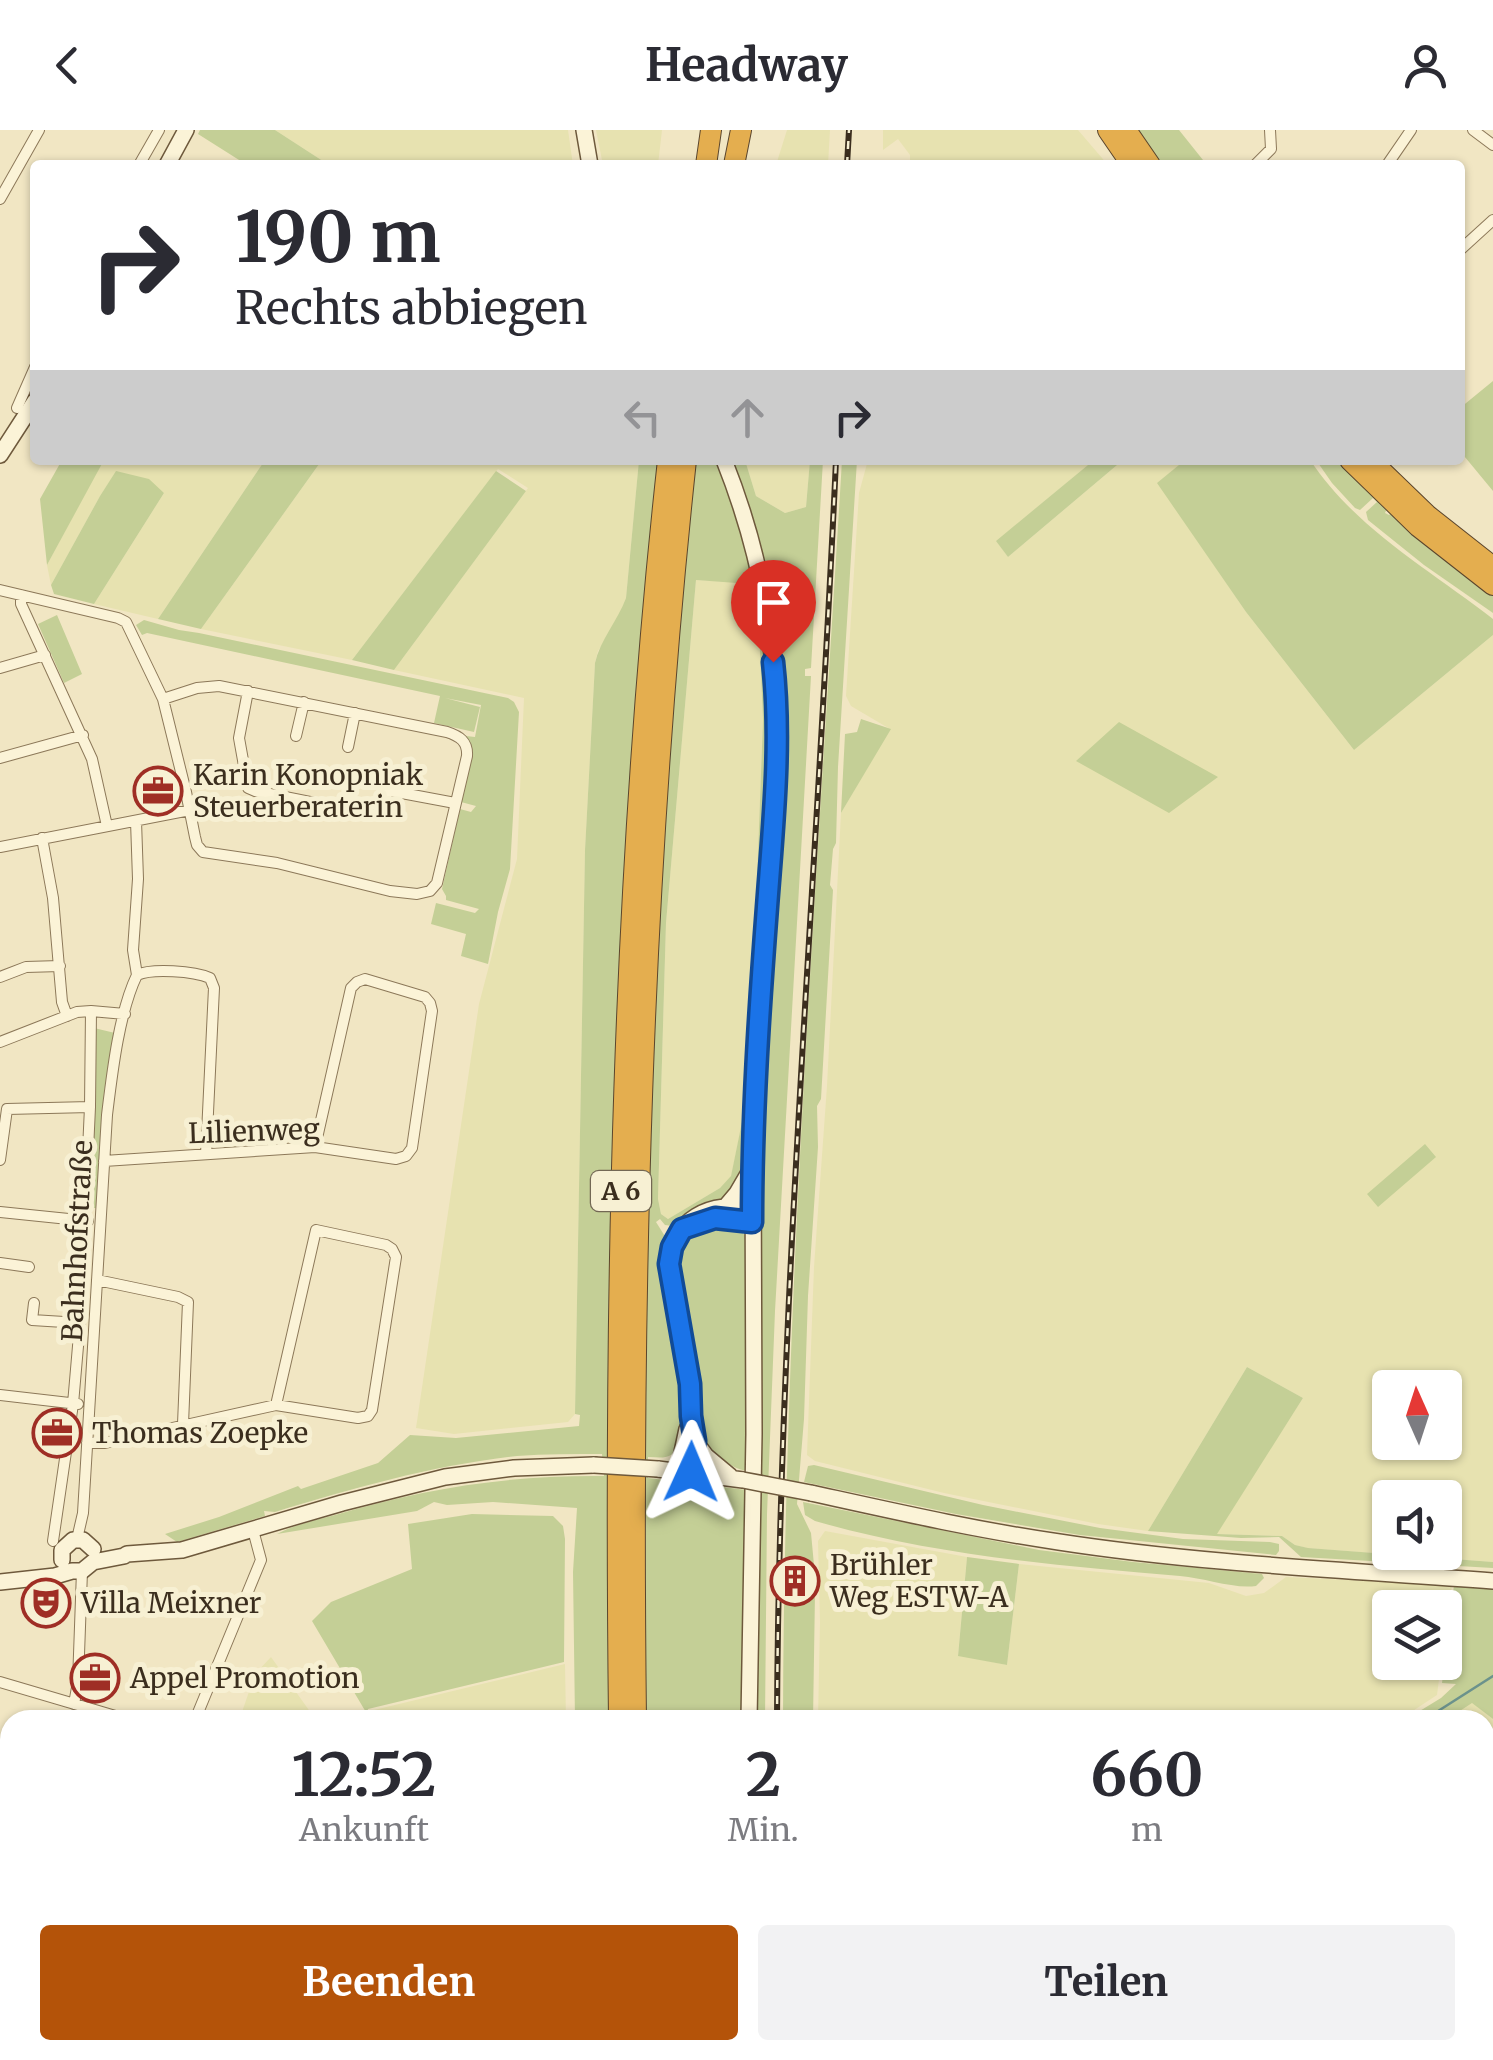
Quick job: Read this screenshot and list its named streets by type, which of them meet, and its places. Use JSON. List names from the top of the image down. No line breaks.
{"streets":{"highway":["A 6"],"street":["Lilienweg","Bahnhofstraße"]},"crossings":[["Lilienweg","Bahnhofstraße"]],"places":{"office":["Karin Konopniak Steuerberaterin","Thomas Zoepke","Appel Promotion"],"building":["Brühler Weg ESTW-A"],"theatre":["Villa Meixner"]},"north":"top","page":{"header":"Headway","turn":["190 m","Rechts abbiegen"],"eta":["12:52","Ankunft","2","Min.","660","m"],"buttons":["Beenden","Teilen"]}}
